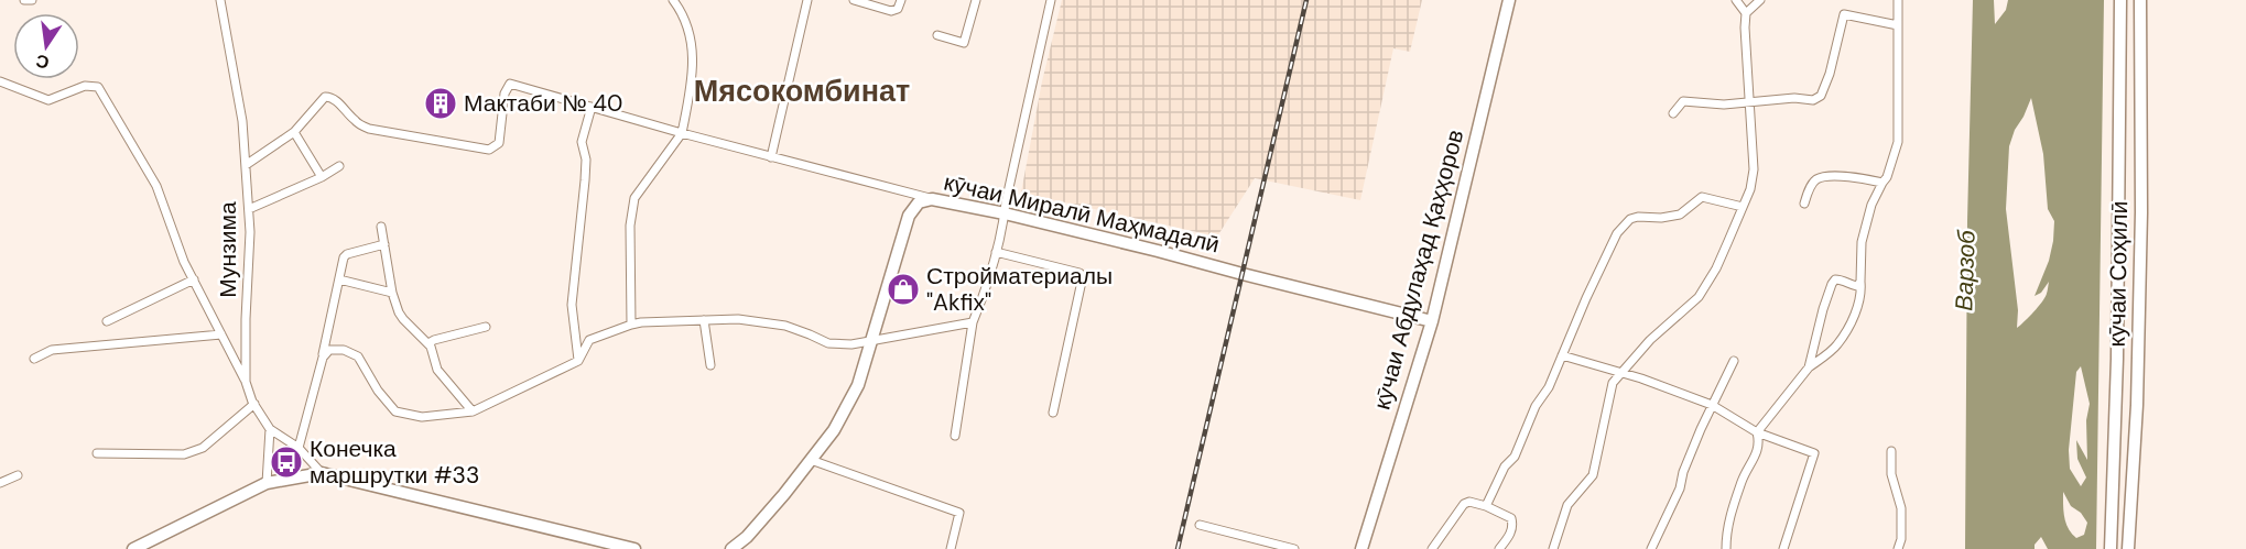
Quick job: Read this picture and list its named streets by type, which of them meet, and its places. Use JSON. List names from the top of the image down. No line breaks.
{"streets":{"main road":["кӯчаи Миралӣ Маҳмадалӣ","кӯчаи Абдулаҳад Қаҳҳоров","кӯчаи Соҳилӣ"],"street":["Мунзима"]},"crossings":[["кӯчаи Миралӣ Маҳмадалӣ","кӯчаи Абдулаҳад Қаҳҳоров"]],"districts":["Мясокомбинат"],"water":["Варзоб"],"places":{"building":["Мактаби № 40"],"shop":["Стройматериалы \"Akfix\""],"bus stop":["Конечка маршрутки #33"]},"north":"bottom"}
